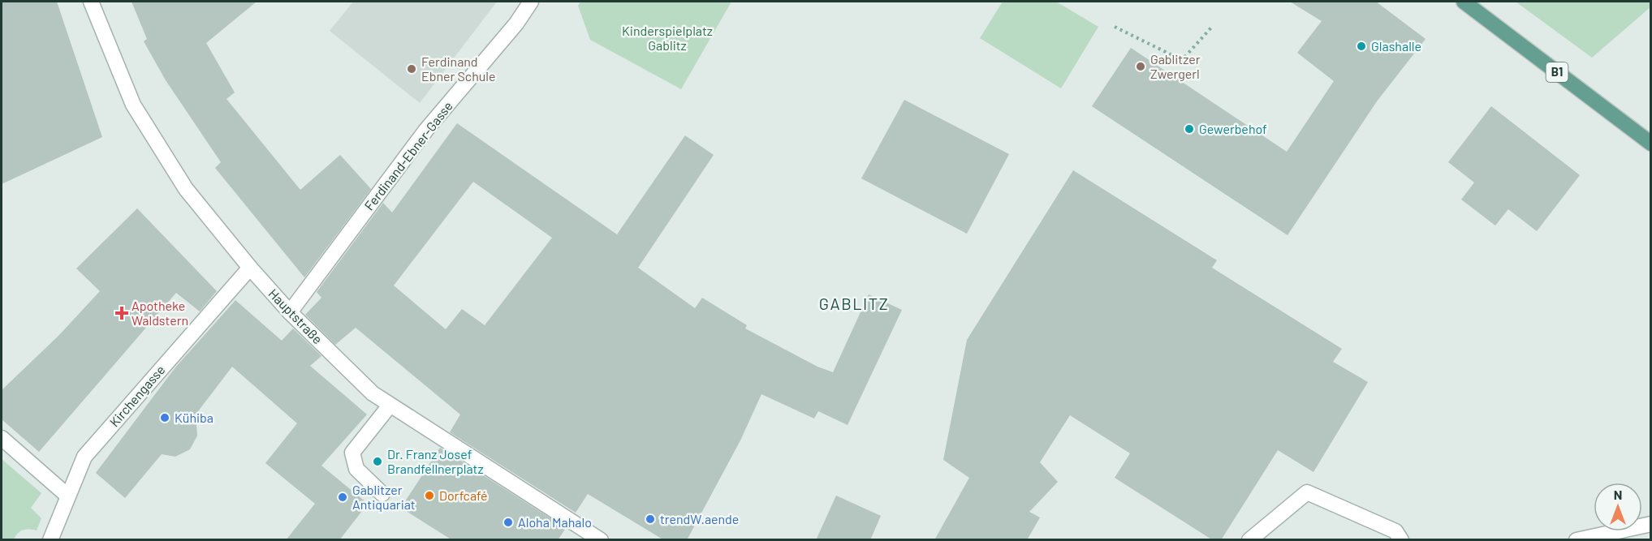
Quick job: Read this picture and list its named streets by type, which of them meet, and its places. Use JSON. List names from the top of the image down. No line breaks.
{"streets":{"main road":["B1"],"street":["Ferdinand-Ebner-Gasse","Hauptstraße","Kirchengasse"]},"crossings":[["Ferdinand-Ebner-Gasse","Hauptstraße"],["Hauptstraße","Kirchengasse"]],"districts":["GABLITZ"],"parks":["Kinderspielplatz Gablitz"],"places":{"other":["Glashalle","Gablitzer Zwergerl","Ferdinand Ebner Schule","Gewerbehof","Kühiba","Dr. Franz Josef Brandfellnerplatz","Dorfcafé","Gablitzer Antiquariat","trendW.aende","Aloha Mahalo"],"health":["Apotheke Waldstern"]},"north":"top"}
